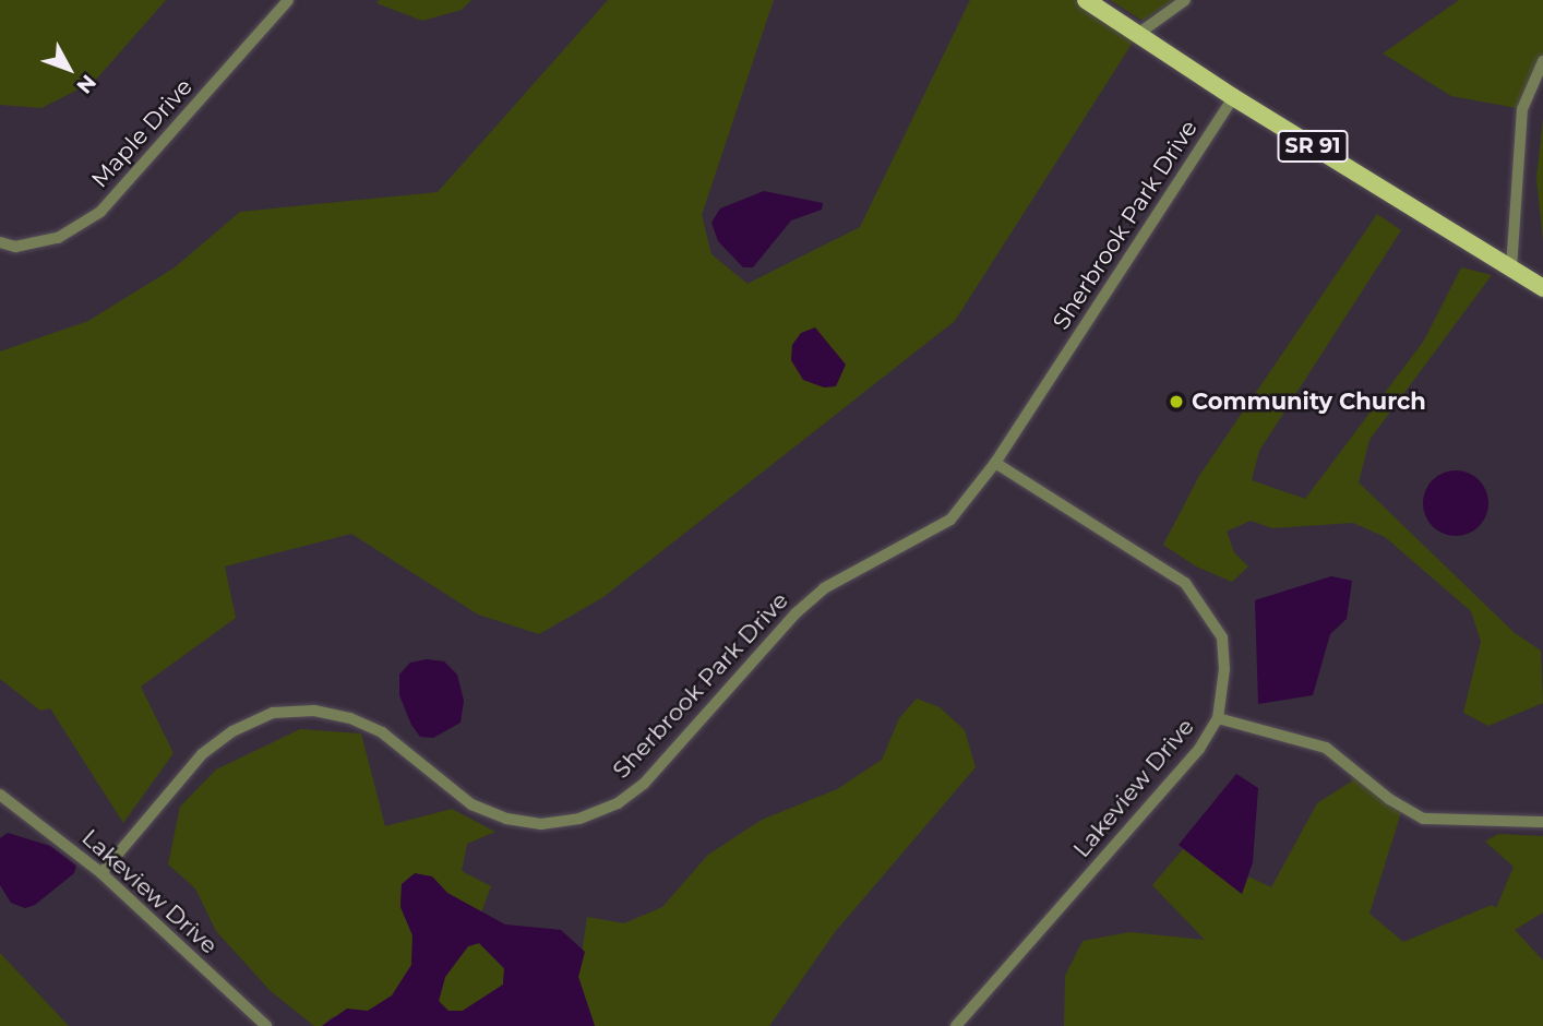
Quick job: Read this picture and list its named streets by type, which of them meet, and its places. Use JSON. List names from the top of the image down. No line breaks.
{"streets":{"main road":["SR 91"],"street":["Maple Drive","Sherbrook Park Drive","Lakeview Drive"]},"crossings":[["SR 91","Sherbrook Park Drive"],["Sherbrook Park Drive","Lakeview Drive"]],"places":["Community Church"],"north":"bottom right"}
